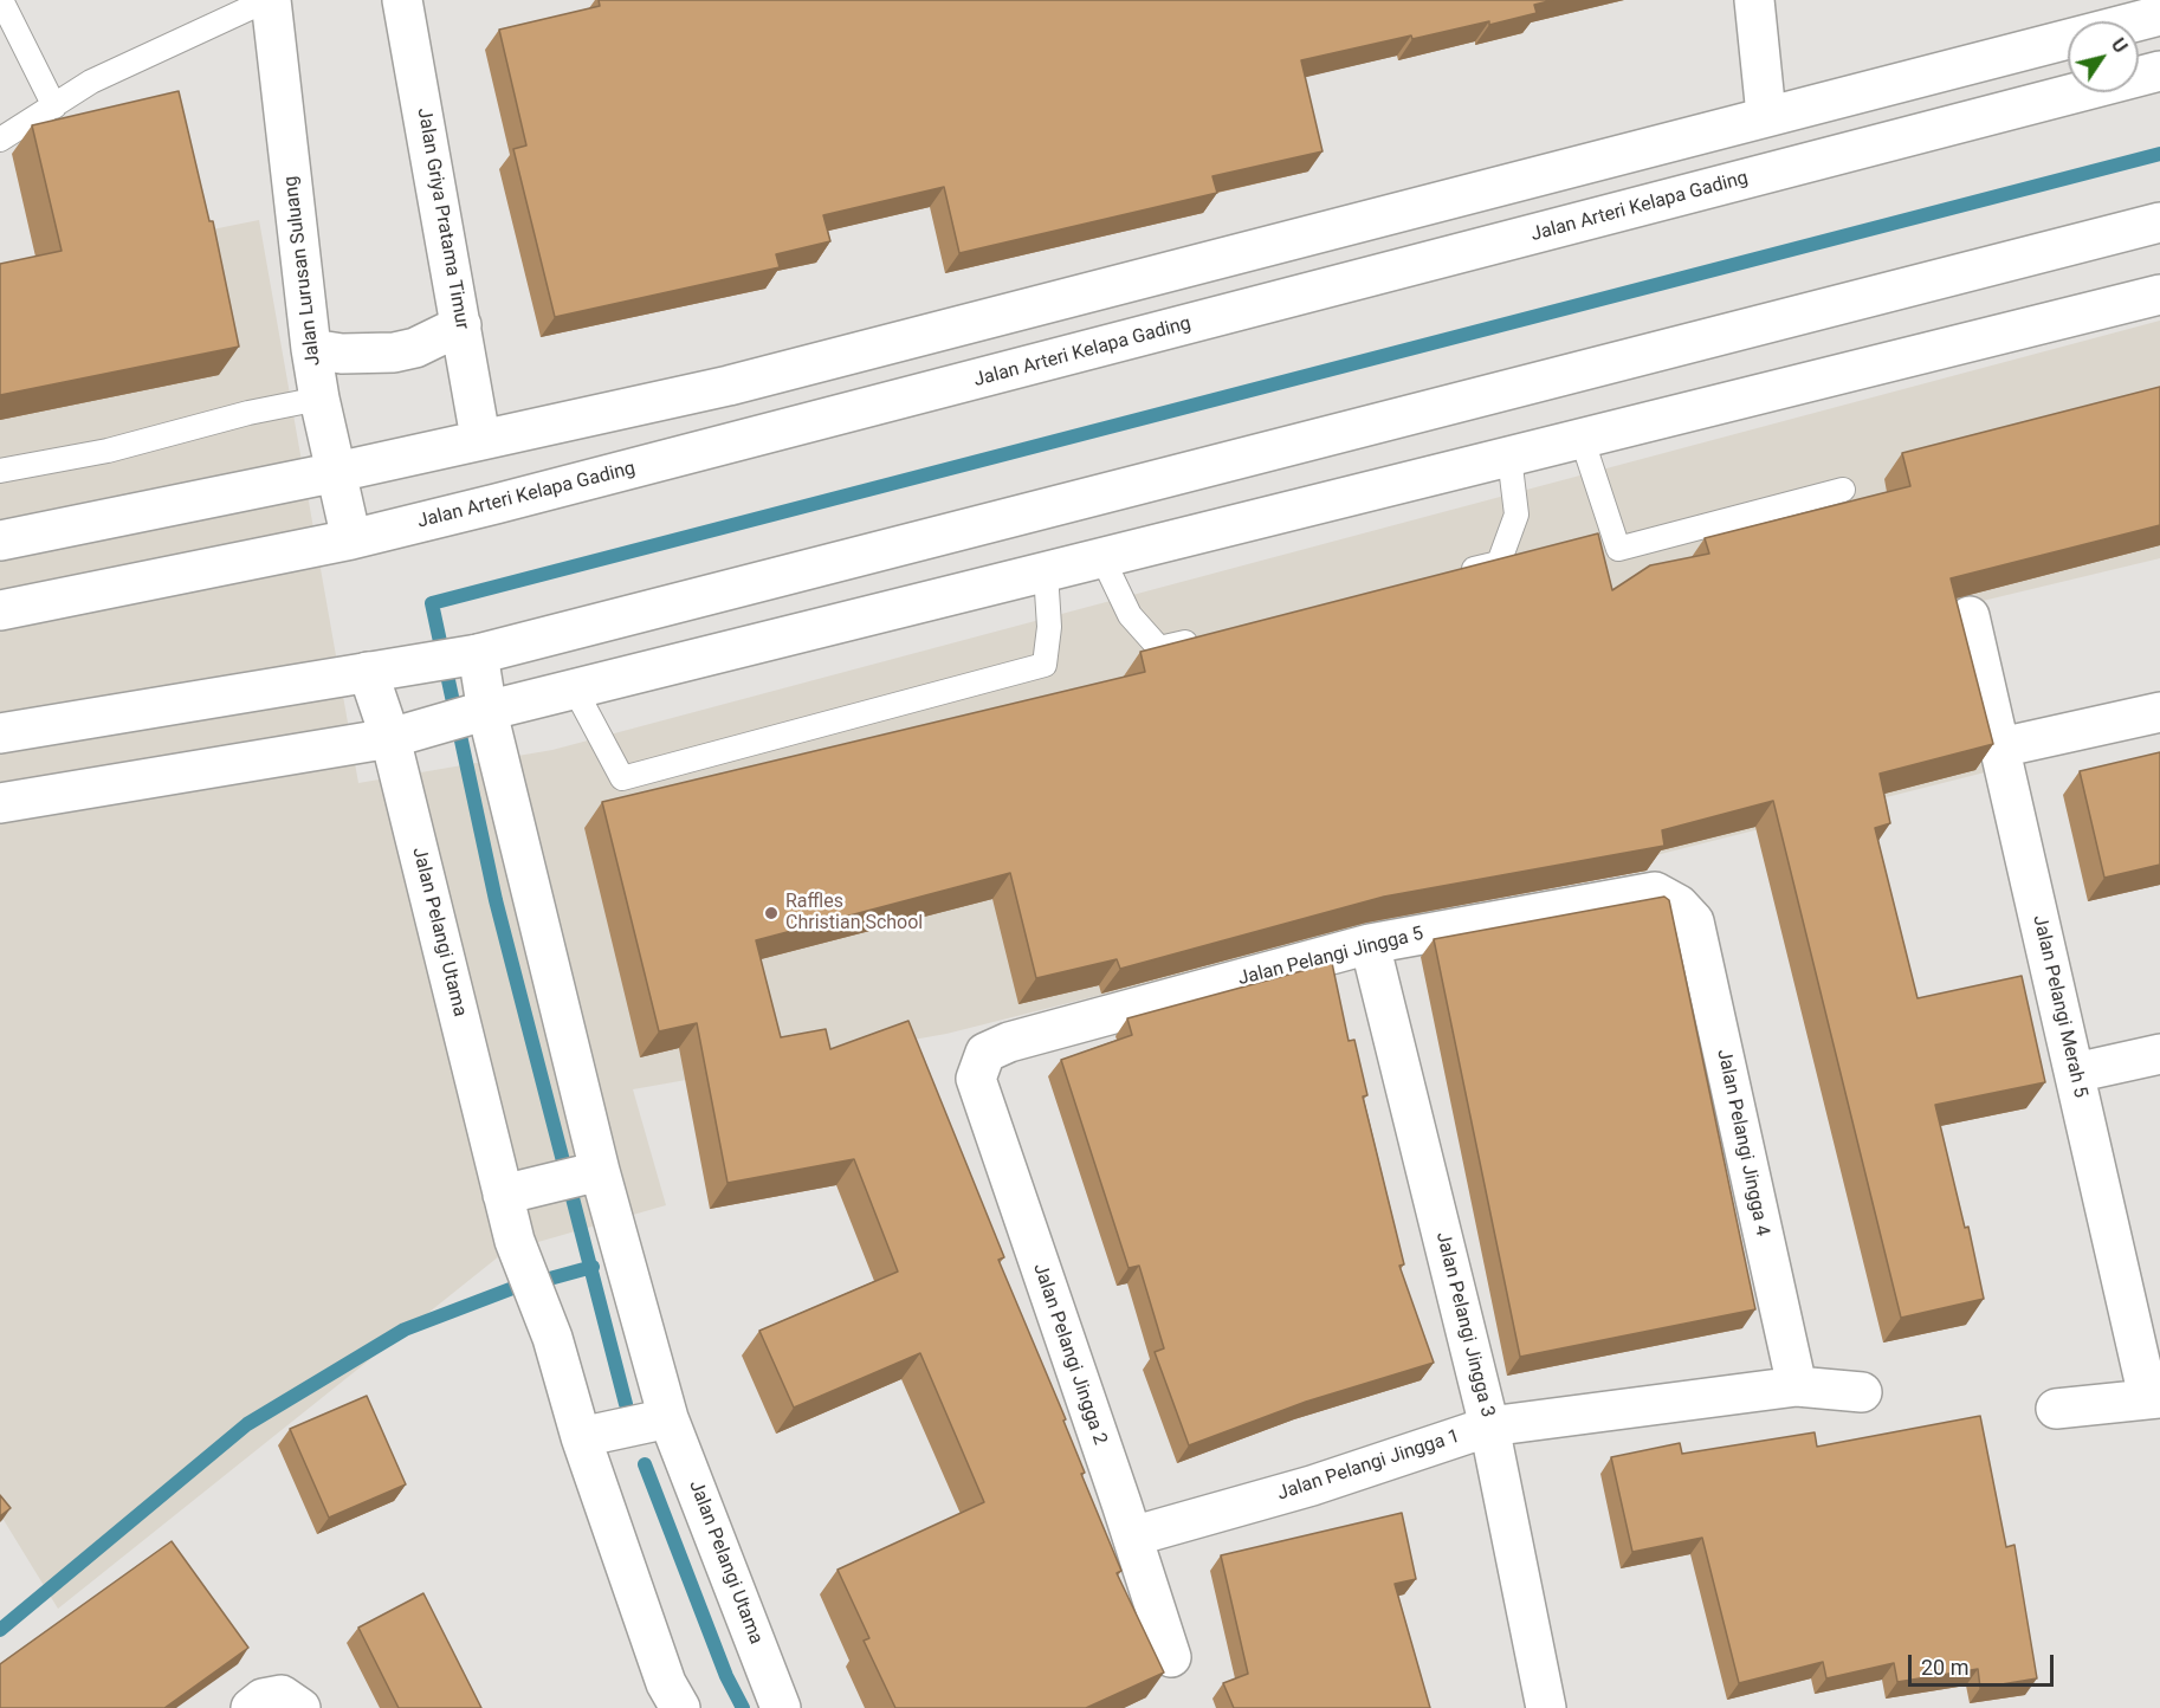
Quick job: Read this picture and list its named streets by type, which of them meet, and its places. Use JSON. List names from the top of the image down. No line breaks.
{"streets":{"street":["Jalan Arteri Kelapa Gading","Jalan Griya Pratama Timur","Jalan Lurusan Suluang","Jalan Pelangi Utama","Jalan Pelangi Jingga 5","Jalan Pelangi Merah 5","Jalan Pelangi Jingga 4","Jalan Pelangi Jingga 3","Jalan Pelangi Jingga 2","Jalan Pelangi Jingga 1"]},"crossings":[["Jalan Arteri Kelapa Gading","Jalan Lurusan Suluang"],["Jalan Pelangi Jingga 5","Jalan Pelangi Jingga 4"],["Jalan Pelangi Jingga 5","Jalan Pelangi Jingga 3"],["Jalan Pelangi Jingga 5","Jalan Pelangi Jingga 2"],["Jalan Pelangi Jingga 4","Jalan Pelangi Jingga 1"],["Jalan Pelangi Jingga 3","Jalan Pelangi Jingga 1"],["Jalan Pelangi Jingga 2","Jalan Pelangi Jingga 1"]],"places":["Raffles Christian School"],"scale_bar":"20 m","north":"top right"}
